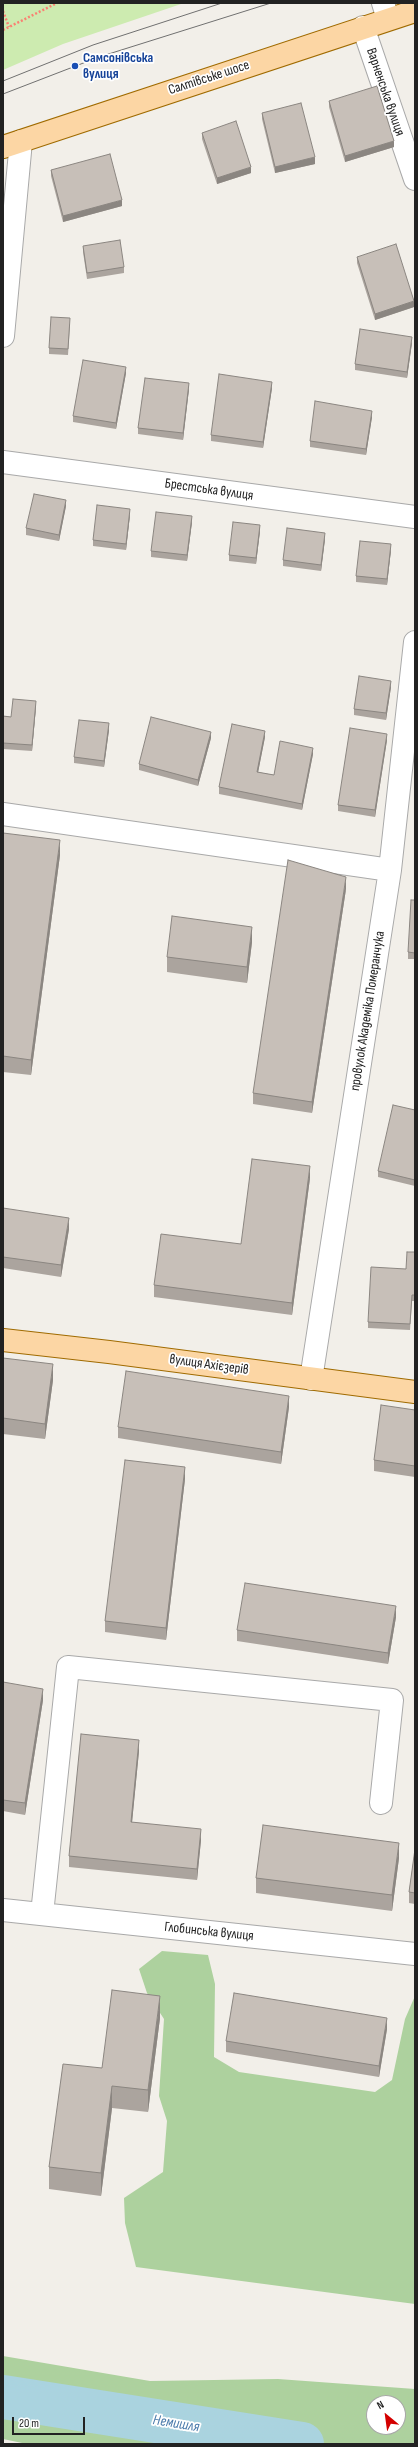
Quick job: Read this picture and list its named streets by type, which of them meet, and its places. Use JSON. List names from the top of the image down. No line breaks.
{"streets":{"main road":["Салтівське шосе","вулиця Ахієзерів"],"street":["Варненська вулиця","Брестська вулиця","провулок Академіка Померанчука","Глобинська вулиця"]},"crossings":[["Салтівське шосе","Варненська вулиця"],["провулок Академіка Померанчука","вулиця Ахієзерів"]],"water":["Немишля"],"places":["Самсонівська вулиця"],"scale_bar":"20 m","north":"top left"}
